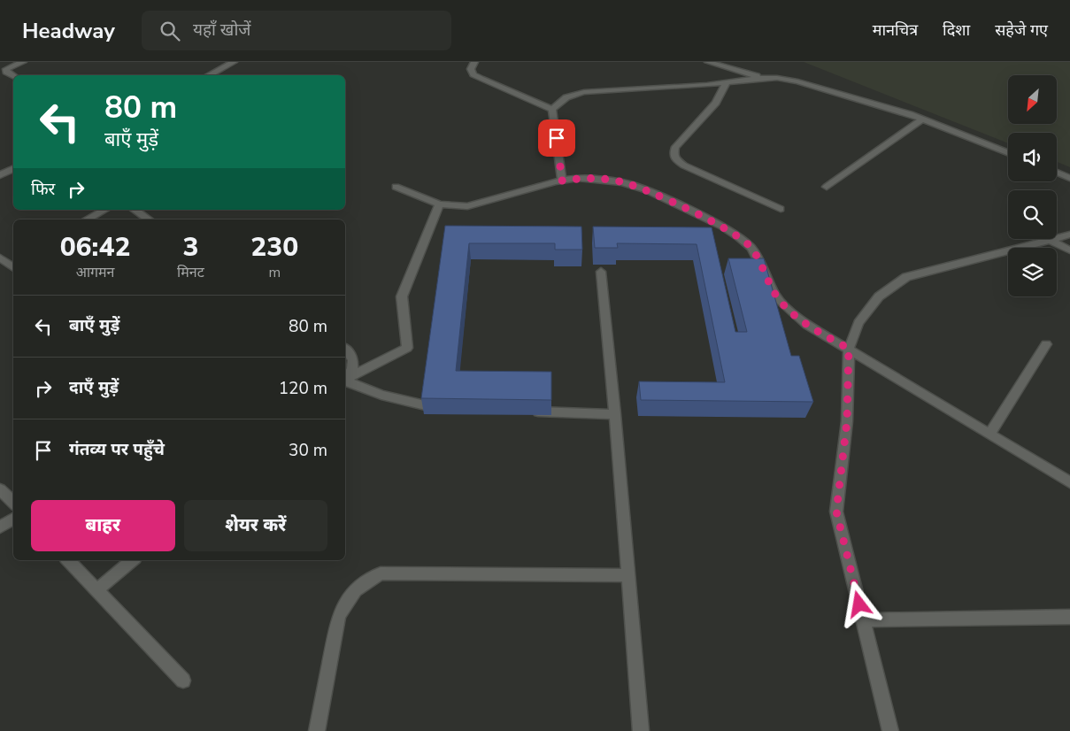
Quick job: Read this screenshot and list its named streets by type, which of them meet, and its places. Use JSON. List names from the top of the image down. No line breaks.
{"north":"bottom left","page":{"header":"Headway","search":"यहाँ खोजें","nav":["मानचित्र","दिशा","सहेजे गए"],"turn":["80 m","बाएँ मुड़ें"],"then":"फिर","eta":["06:42","आगमन","3","मिनट","230","m"],"list":[{"name":"बाएँ मुड़ें","value":"80 m"},{"name":"दाएँ मुड़ें","value":"120 m"},{"name":"गंतव्य पर पहुँचे","value":"30 m"}],"buttons":["बाहर","शेयर करें"]}}
